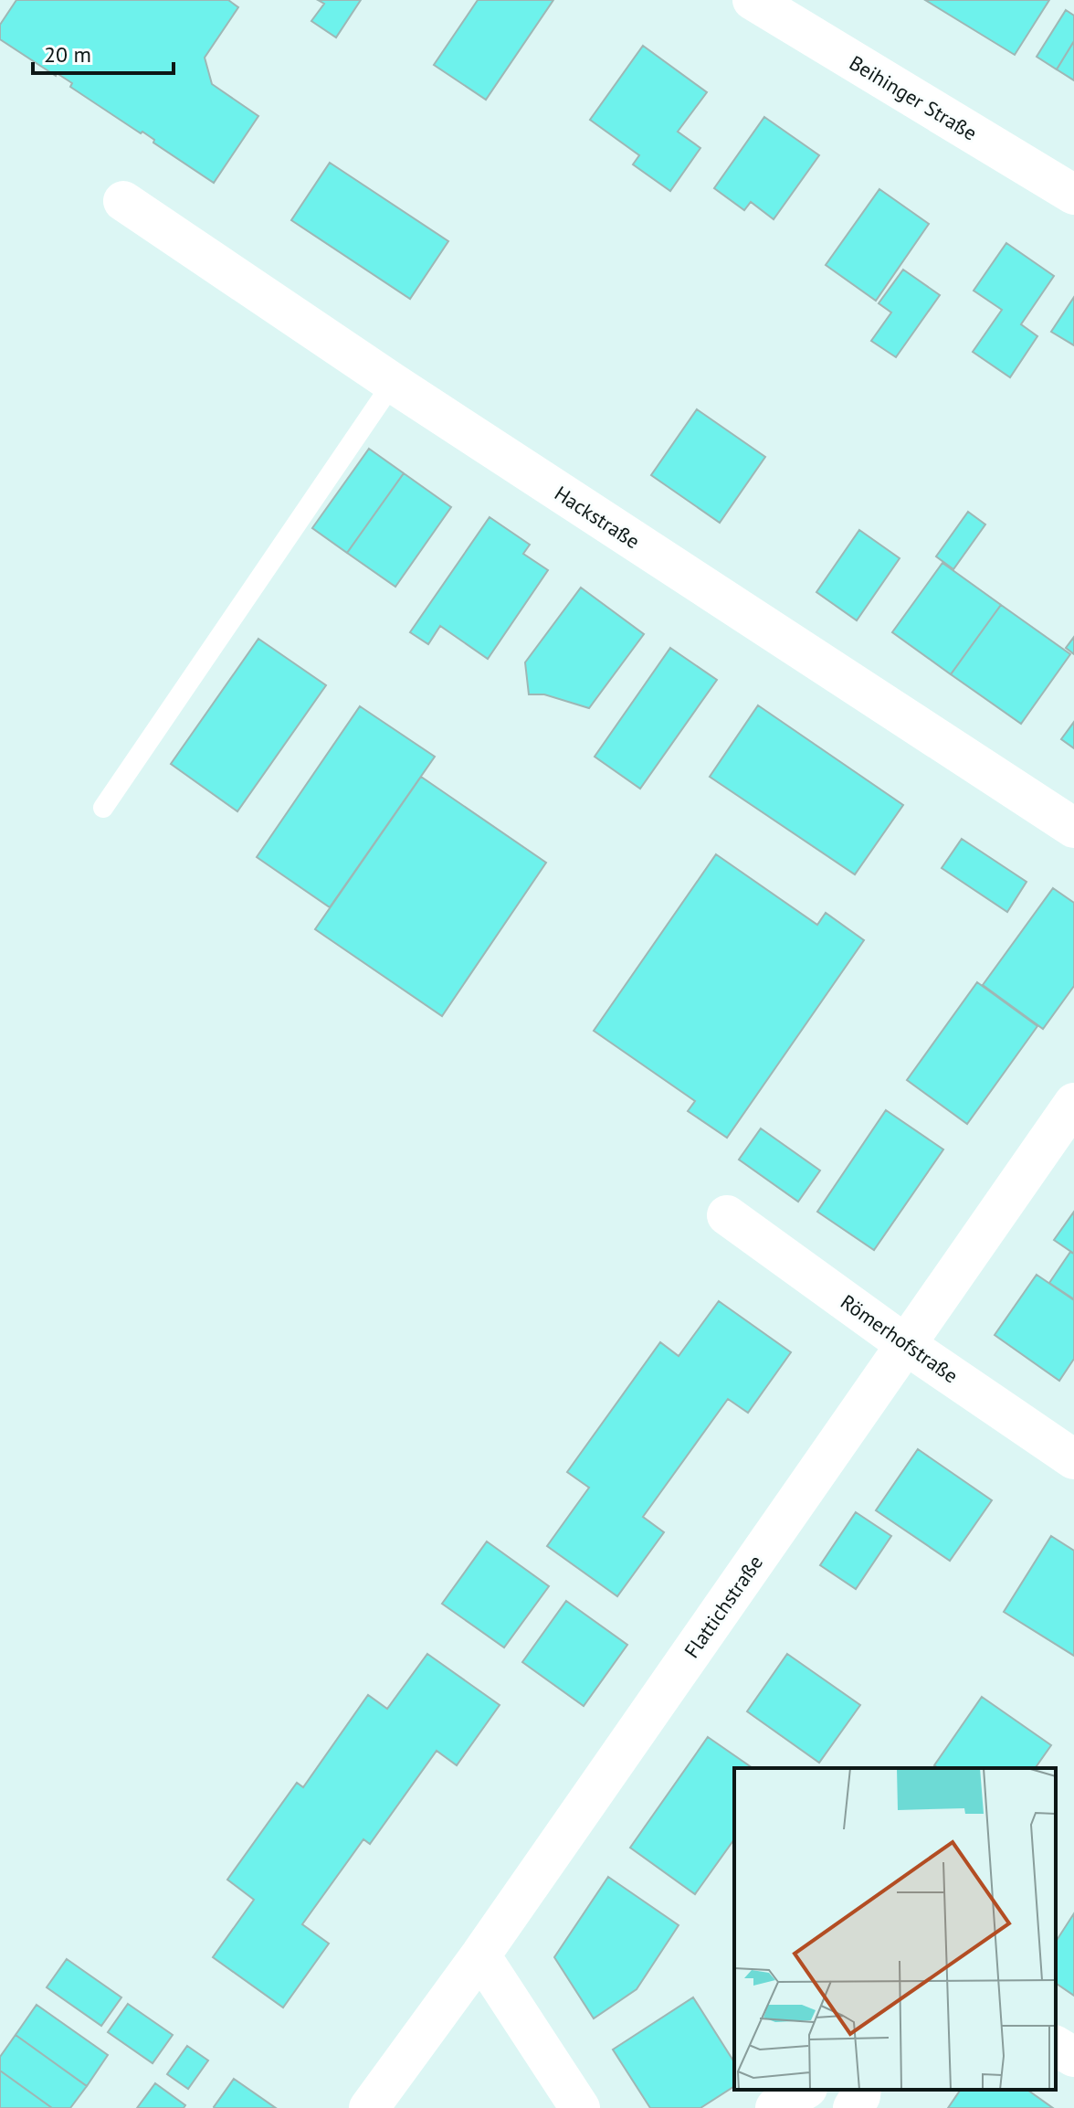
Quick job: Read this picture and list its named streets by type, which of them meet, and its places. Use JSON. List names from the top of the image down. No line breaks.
{"streets":{"street":["Beihinger Straße","Hackstraße","Römerhofstraße","Flattichstraße"]},"crossings":[["Römerhofstraße","Flattichstraße"]],"scale_bar":"20 m"}
